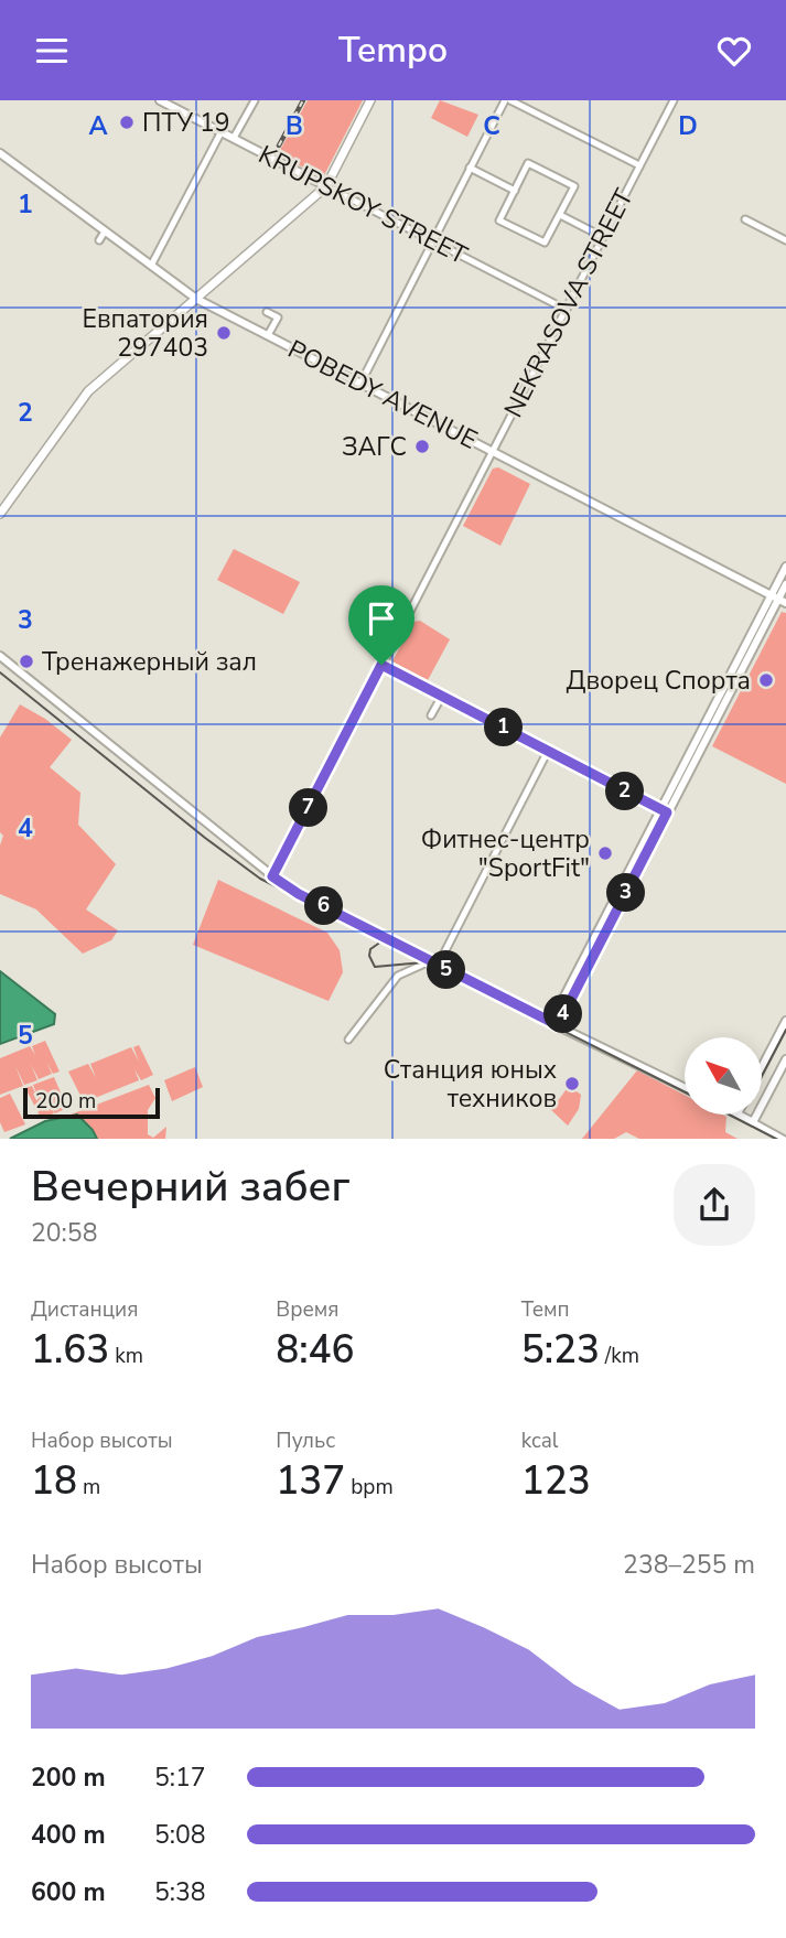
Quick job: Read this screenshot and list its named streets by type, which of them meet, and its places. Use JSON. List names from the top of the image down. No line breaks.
{"streets":{"street":["KRUPSKOY STREET","NEKRASOVA STREET","POBEDY AVENUE"]},"crossings":[["KRUPSKOY STREET","NEKRASOVA STREET"],["NEKRASOVA STREET","POBEDY AVENUE"]],"places":["ПТУ 19","Евпатория 297403","ЗАГС","Тренажерный зал","Дворец Спорта","Фитнес-центр \"SportFit\"","Станция юных техников"],"scale_bar":"200 m","north":"top left","page":{"header":"Tempo","pins":["1","2","7","3","6","5","4"],"scale":"200 m","heading":["Вечерний забег","20:58"],"stats":[["Дистанция","1.63 km"],["Время","8:46"],["Темп","5:23 /km"],["Набор высоты","18 m"],["Пульс","137 bpm"],["kcal","123"]],"chart":["Набор высоты","238–255 m"],"list":[{"name":"200 m","note":"5:17"},{"name":"400 m","note":"5:08"},{"name":"600 m","note":"5:38"}]},"grid":{"columns":["A","B","C","D"],"rows":["1","2","3","4","5"]}}
